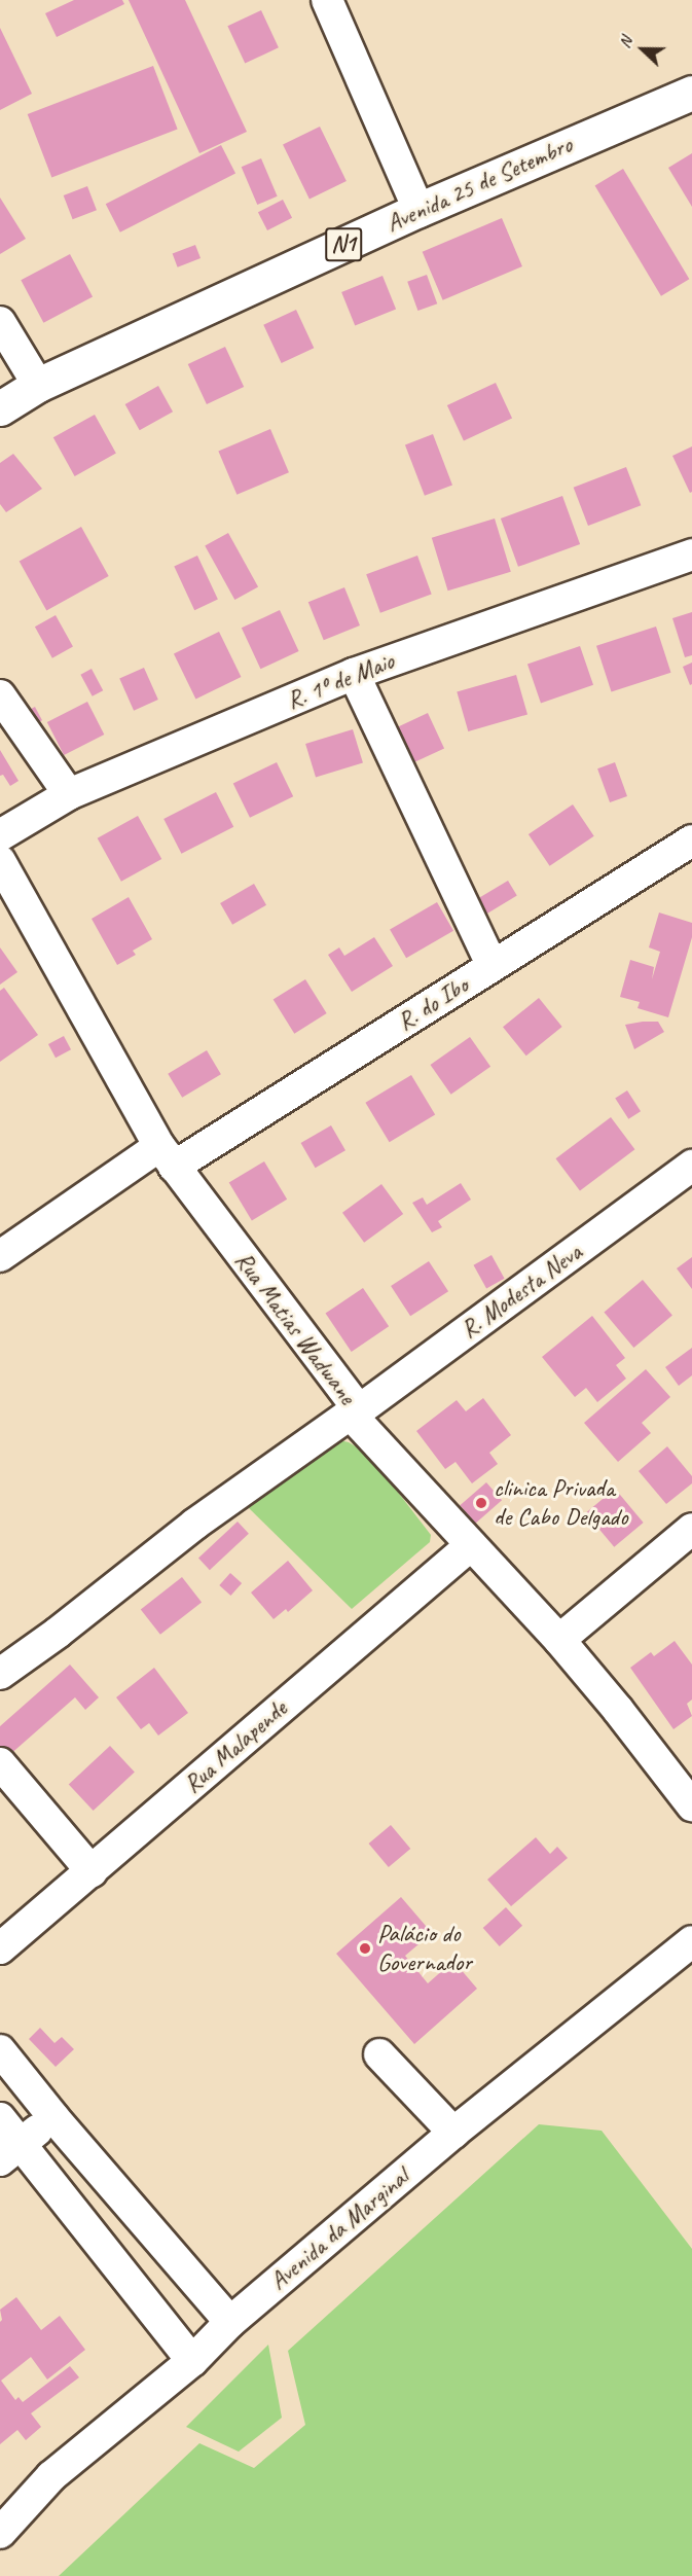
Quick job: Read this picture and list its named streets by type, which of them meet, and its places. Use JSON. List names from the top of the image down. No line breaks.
{"streets":{"highway":["Avenida 25 de Setembro","N1"],"street":["R. 1º de Maio","R. do Ibo","R. Modesta Neva","Rua Matias Wadwane","Rua Malapende","Avenida da Marginal"]},"crossings":[["R. do Ibo","Rua Matias Wadwane"],["R. Modesta Neva","Rua Matias Wadwane"],["Rua Matias Wadwane","Rua Malapende"]],"places":["clinica Privada de Cabo Delgado","Palácio do Governador"],"north":"left"}
